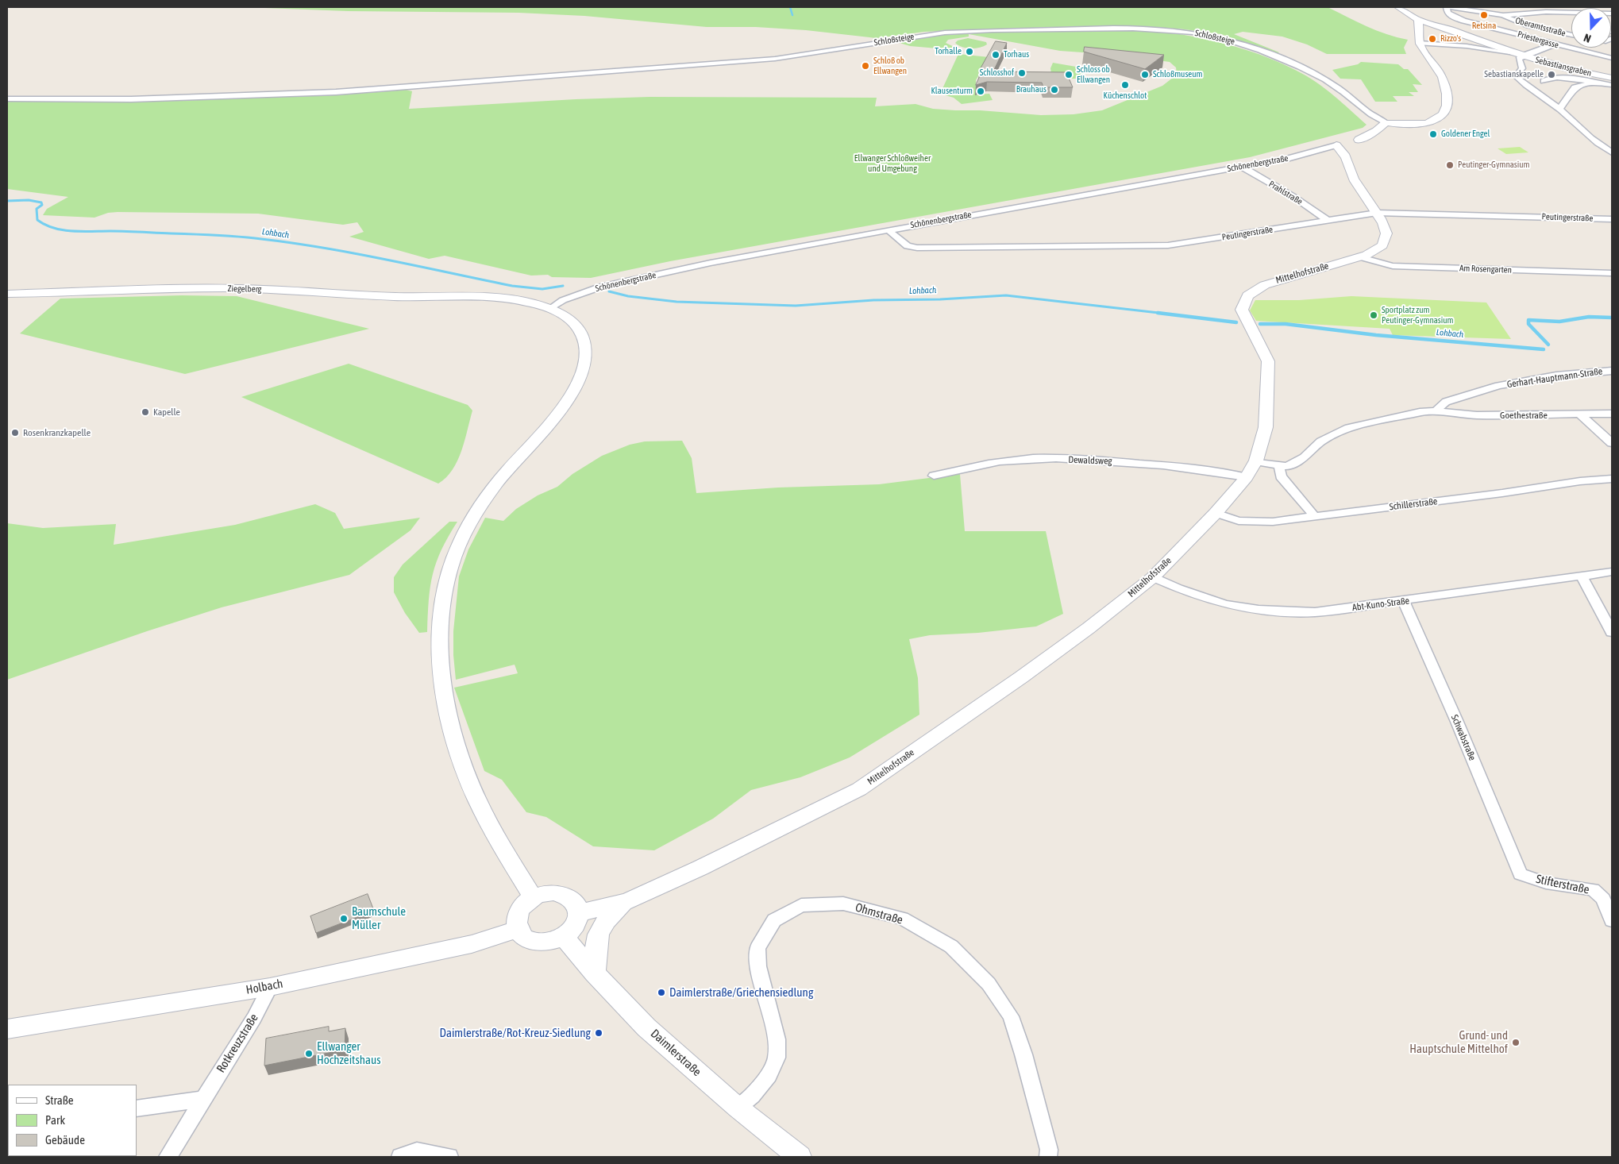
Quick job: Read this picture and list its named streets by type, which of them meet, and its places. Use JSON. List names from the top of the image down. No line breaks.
{"streets":{"street":["Oberamtsstraße","Schloßsteige","Priestergasse","Sebastiansgraben","Schönenbergstraße","Prahlstraße","Peutingerstraße","Am Rosengarten","Mittelhofstraße","Ziegelberg","Gerhart-Hauptmann-Straße","Goethestraße","Dewaldsweg","Schillerstraße","Abt-Kuno-Straße","Schwabstraße","Stifterstraße","Ohmstraße","Holbach","Rotkreuzstraße","Daimlerstraße"]},"crossings":[["Oberamtsstraße","Priestergasse"],["Schloßsteige","Sebastiansgraben"],["Schönenbergstraße","Prahlstraße"],["Schönenbergstraße","Peutingerstraße"],["Schönenbergstraße","Mittelhofstraße"],["Schönenbergstraße","Ziegelberg"],["Prahlstraße","Peutingerstraße"],["Peutingerstraße","Mittelhofstraße"],["Am Rosengarten","Mittelhofstraße"],["Mittelhofstraße","Ziegelberg"],["Mittelhofstraße","Dewaldsweg"],["Mittelhofstraße","Schillerstraße"],["Mittelhofstraße","Abt-Kuno-Straße"],["Mittelhofstraße","Holbach"],["Mittelhofstraße","Daimlerstraße"],["Ziegelberg","Holbach"],["Ziegelberg","Daimlerstraße"],["Gerhart-Hauptmann-Straße","Goethestraße"],["Abt-Kuno-Straße","Schwabstraße"],["Schwabstraße","Stifterstraße"],["Ohmstraße","Daimlerstraße"],["Holbach","Rotkreuzstraße"],["Holbach","Daimlerstraße"]],"water":["Lohbach"],"parks":["Ellwanger Schloßweiher und Umgebung"],"places":["Retsina","Rizzo's","Torhalle","Torhaus","Schloß ob Ellwangen","Schlosshof","Schloss ob Ellwangen","Schloßmuseum","Sebastianskapelle","Küchenschlot","Brauhaus","Klausenturm","Goldener Engel","Peutinger-Gymnasium","Sportplatz zum Peutinger-Gymnasium","Kapelle","Rosenkranzkapelle","Baumschule Müller","Daimlerstraße/Griechensiedlung","Daimlerstraße/Rot-Kreuz-Siedlung","Grund- und Hauptschule Mittelhof","Ellwanger Hochzeitshaus"],"legend":["Straße","Park","Gebäude"],"north":"bottom"}
